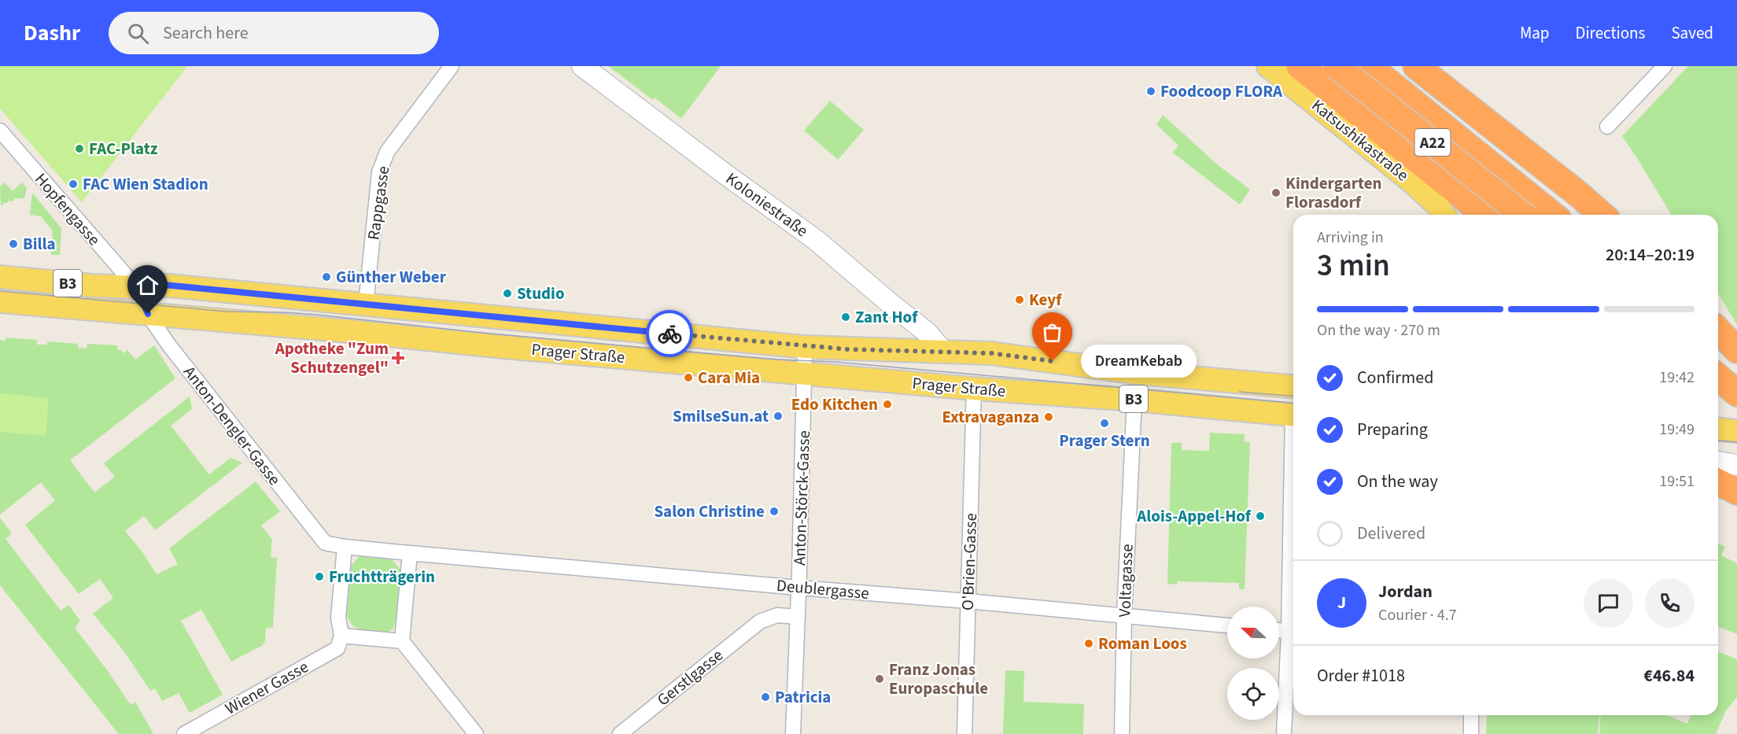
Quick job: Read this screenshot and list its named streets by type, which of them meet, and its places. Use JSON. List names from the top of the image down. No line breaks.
{"streets":{"highway":["A22"],"main road":["Katsushikastraße","B3","Prager Straße"],"street":["Rappgasse","Koloniestraße","Hopfengasse","Anton-Dengler-Gasse","Anton-Störck-Gasse","O'Brien-Gasse","Voltagasse","Deublergasse","Gerstlgasse","Wiener Gasse"]},"crossings":[["Rappgasse","Prager Straße"],["Koloniestraße","Prager Straße"],["Hopfengasse","Prager Straße"],["Hopfengasse","Anton-Dengler-Gasse"],["Prager Straße","Anton-Dengler-Gasse"],["Prager Straße","Anton-Störck-Gasse"],["Prager Straße","O'Brien-Gasse"],["Prager Straße","Voltagasse"],["Anton-Dengler-Gasse","Deublergasse"],["Anton-Störck-Gasse","Deublergasse"],["Anton-Störck-Gasse","Gerstlgasse"],["O'Brien-Gasse","Deublergasse"],["Voltagasse","Deublergasse"]],"places":{"other":["Foodcoop FLORA","FAC-Platz","FAC Wien Stadion","Kindergarten Florasdorf","Billa","Günther Weber","Studio","Keyf","Zant Hof","DreamKebab","Cara Mia","Edo Kitchen","SmilseSun.at","Extravaganza","Prager Stern","Salon Christine","Alois-Appel-Hof","Fruchtträgerin","Roman Loos","Franz Jonas Europaschule","Patricia"],"health":["Apotheke \"Zum Schutzengel\""]},"north":"left","page":{"header":"Dashr","search":"Search here","nav":["Map","Directions","Saved"],"heading":["3 min","Arriving in","20:14–20:19"],"panel":["Jordan","Courier · 4.7","Order #1018","€46.84"],"bar":"On the way · 270 m","bubble":"DreamKebab","list":[["Confirmed","19:42"],["Preparing","19:49"],["On the way","19:51"],"Delivered"],"round":"J"}}
